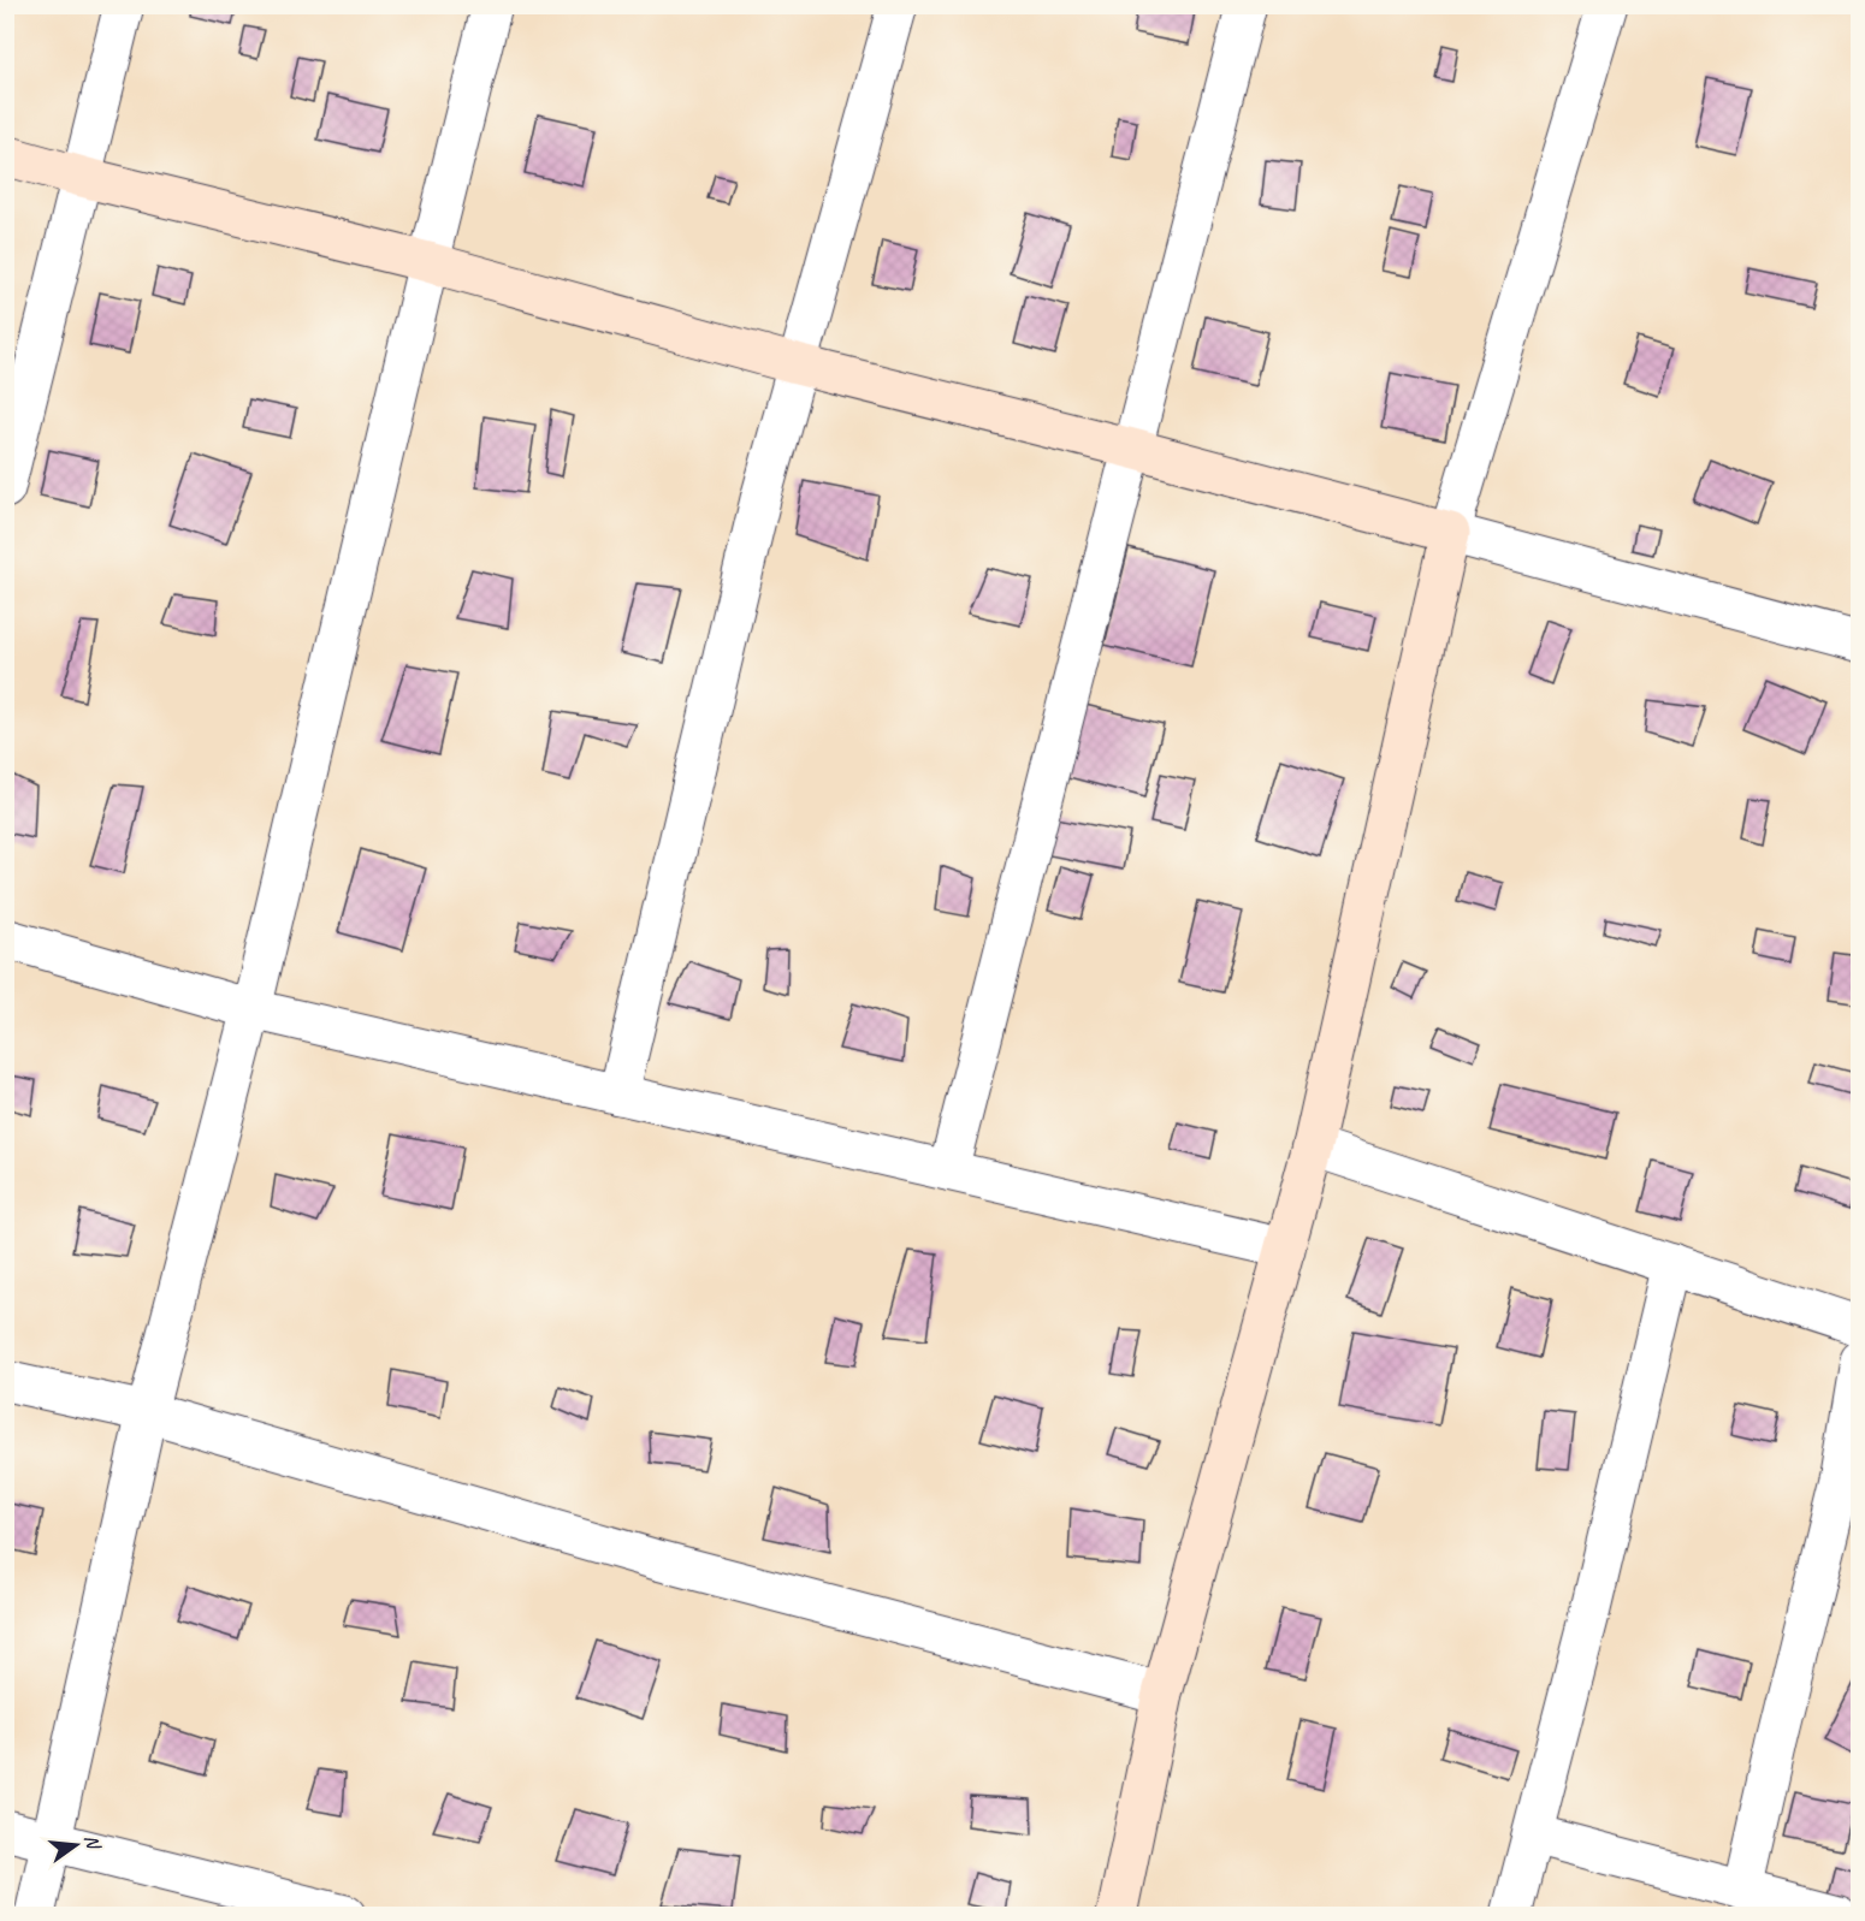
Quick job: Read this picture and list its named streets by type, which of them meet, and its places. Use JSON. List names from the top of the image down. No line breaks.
{"north":"right"}
